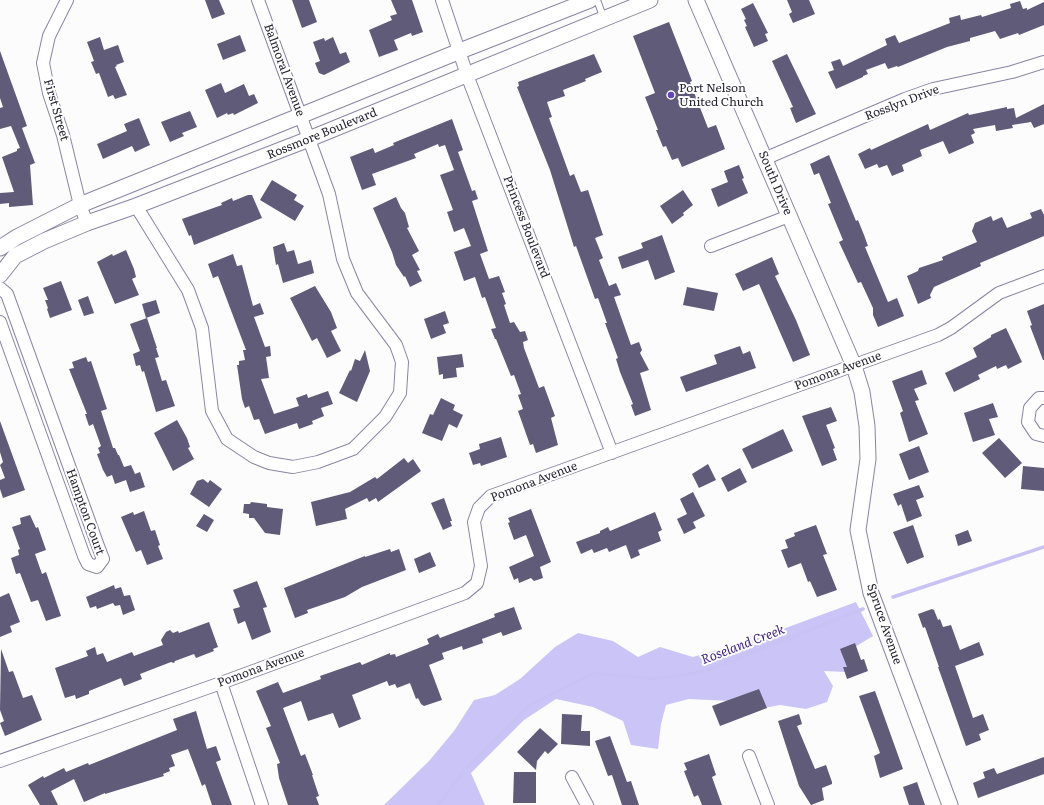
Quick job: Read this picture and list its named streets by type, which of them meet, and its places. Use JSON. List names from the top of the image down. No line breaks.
{"streets":{"street":["Balmoral Avenue","Rosslyn Drive","First Street","Rossmore Boulevard","South Drive","Princess Boulevard","Pomona Avenue","Hampton Court","Spruce Avenue"]},"crossings":[["Balmoral Avenue","Rossmore Boulevard"],["Rosslyn Drive","South Drive"],["First Street","Rossmore Boulevard"],["Rossmore Boulevard","Princess Boulevard"],["South Drive","Pomona Avenue"],["South Drive","Spruce Avenue"],["Princess Boulevard","Pomona Avenue"],["Pomona Avenue","Spruce Avenue"]],"water":["Roseland Creek"],"places":["Port Nelson United Church"]}
